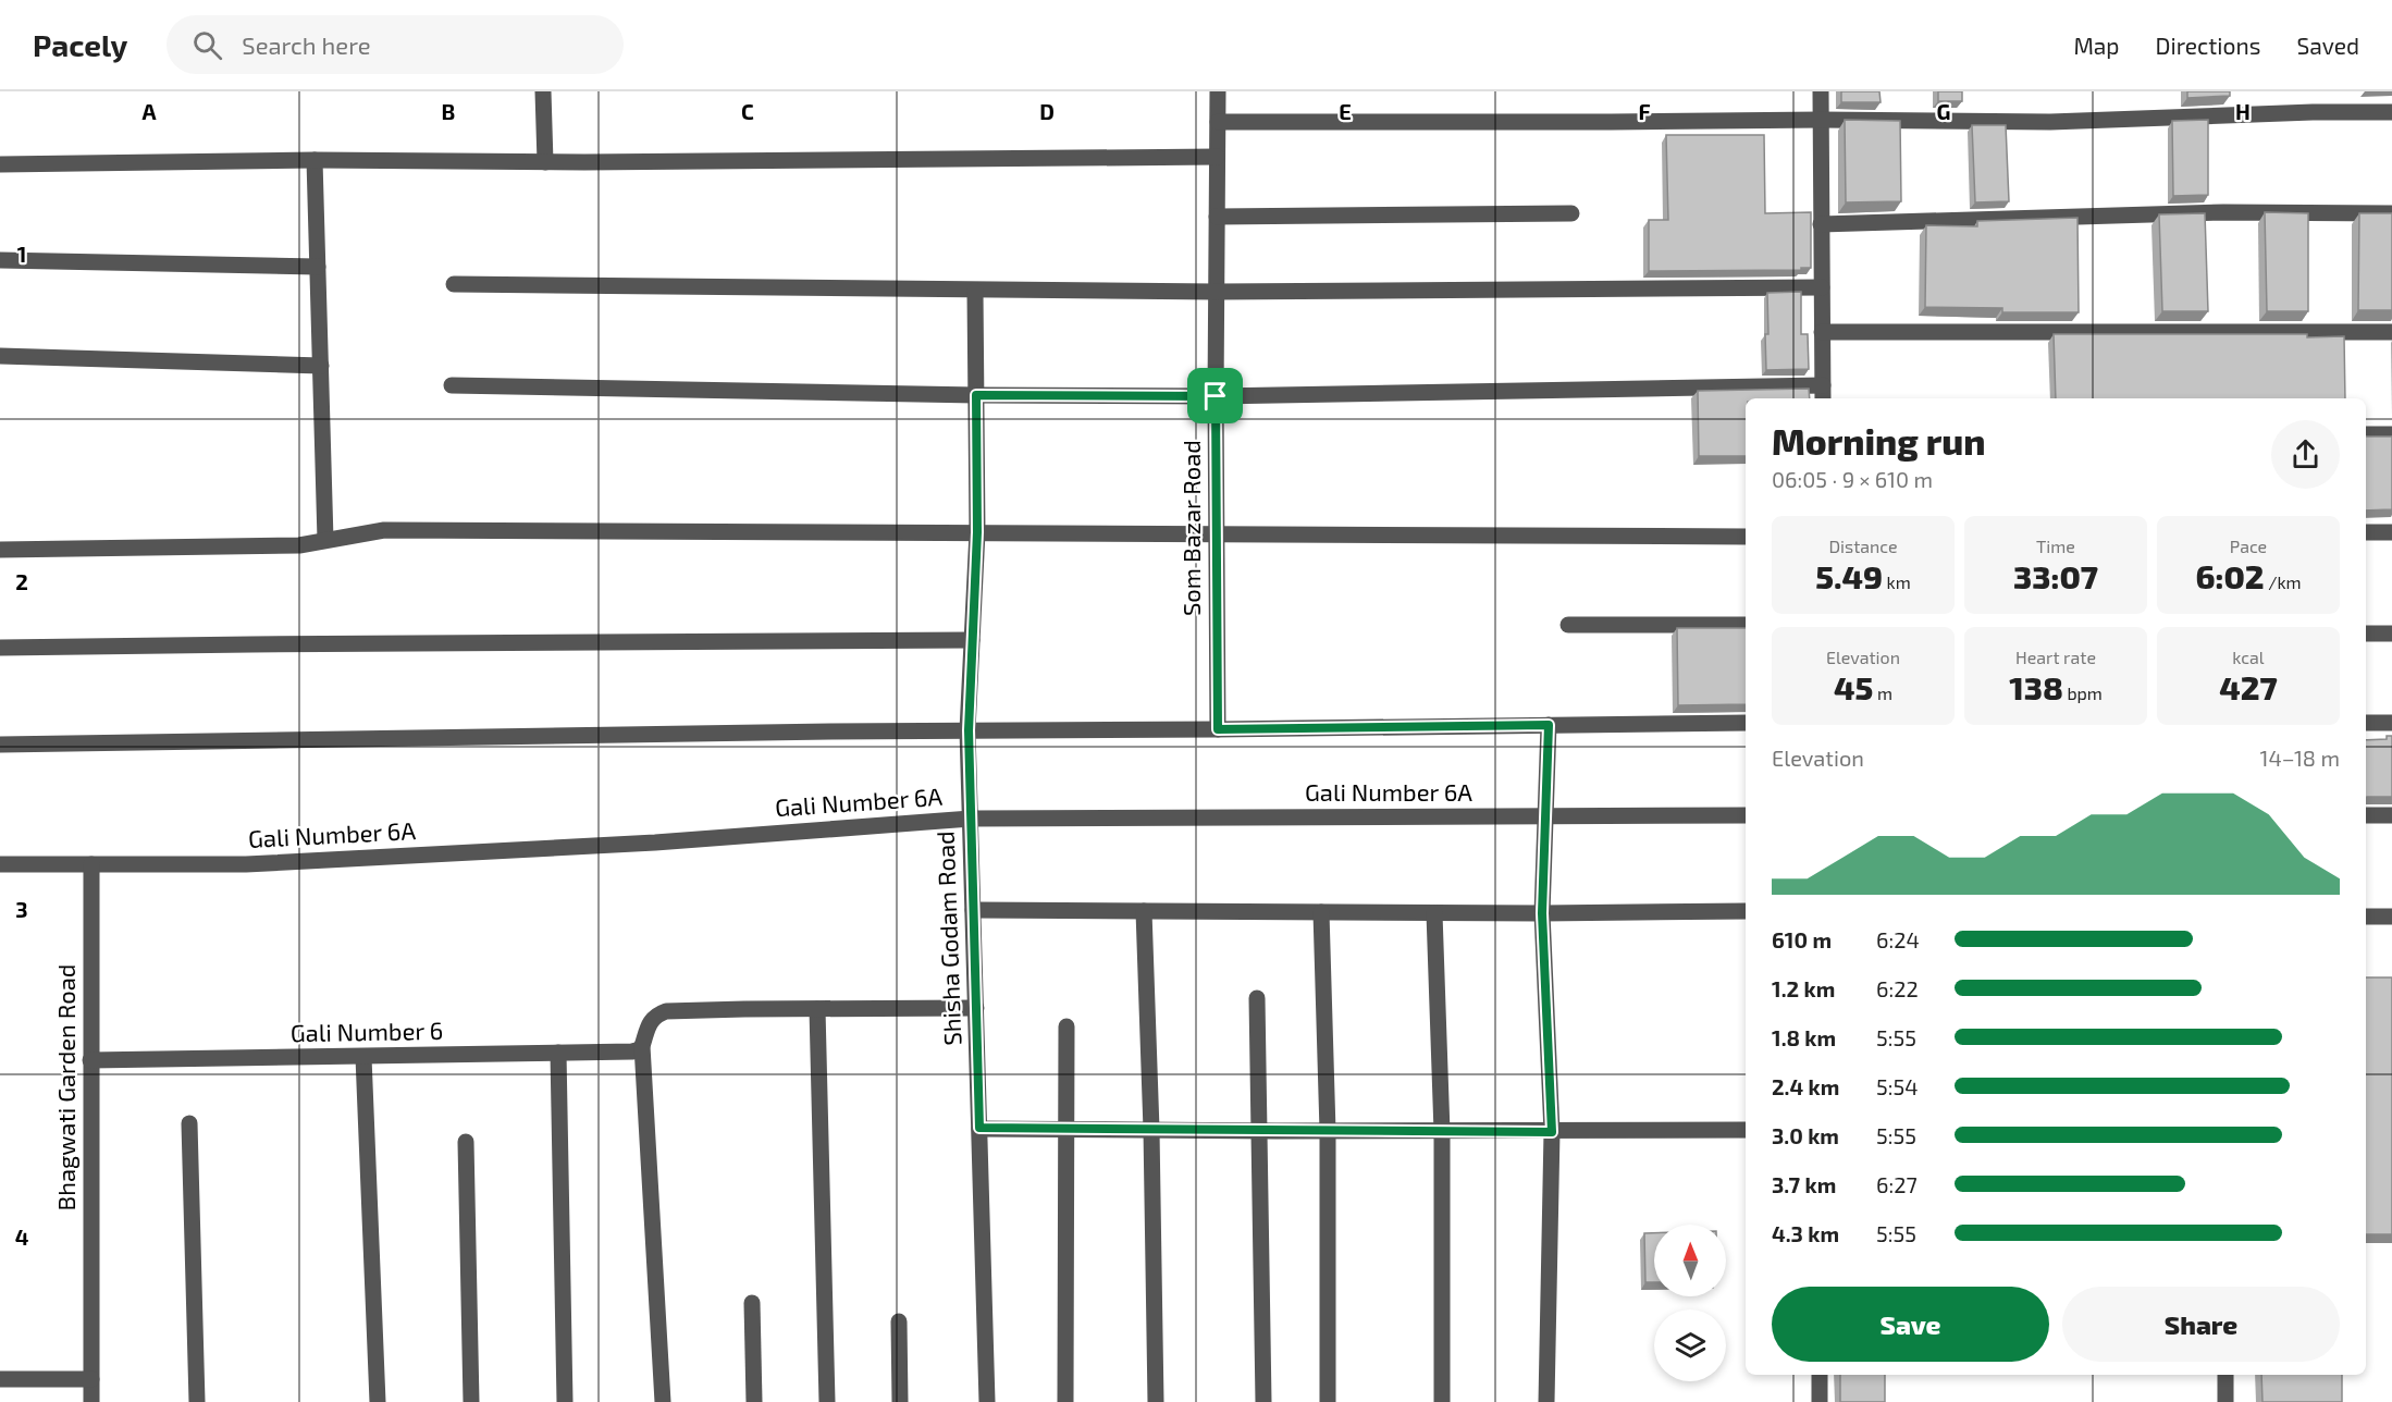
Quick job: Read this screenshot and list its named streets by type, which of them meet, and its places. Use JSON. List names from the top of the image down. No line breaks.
{"streets":{"street":["Som Bazar Road","Gali Number 6A","Shisha Godam Road","Gali Number 6","Bhagwati Garden Road"]},"crossings":[["Gali Number 6A","Shisha Godam Road"],["Gali Number 6A","Bhagwati Garden Road"],["Gali Number 6","Bhagwati Garden Road"]],"north":"top","page":{"header":"Pacely","search":"Search here","nav":["Map","Directions","Saved"],"heading":["Morning run","06:05 · 9 × 610 m"],"stats":[["Distance","5.49 km"],["Time","33:07"],["Pace","6:02 /km"],["Elevation","45 m"],["Heart rate","138 bpm"],["kcal","427"]],"chart":["Elevation","14–18 m"],"list":[{"name":"610 m","note":"6:24"},{"name":"1.2 km","note":"6:22"},{"name":"1.8 km","note":"5:55"},{"name":"2.4 km","note":"5:54"},{"name":"3.0 km","note":"5:55"},{"name":"3.7 km","note":"6:27"},{"name":"4.3 km","note":"5:55"}],"buttons":["Save","Share"]},"grid":{"columns":["A","B","C","D","E","F","G","H"],"rows":["1","2","3","4"]}}
